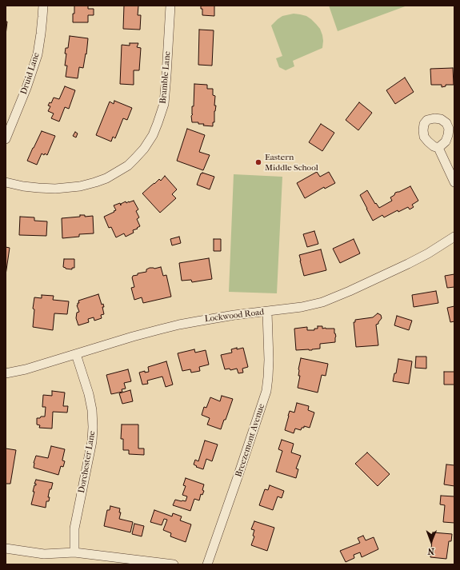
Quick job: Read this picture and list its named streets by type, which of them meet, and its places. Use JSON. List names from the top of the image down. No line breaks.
{"streets":{"street":["Druid Lane","Bramble Lane","Lockwood Road","Breezemont Avenue","Dorchester Lane"]},"crossings":[["Lockwood Road","Breezemont Avenue"],["Lockwood Road","Dorchester Lane"]],"places":["Eastern Middle School"],"north":"bottom"}
